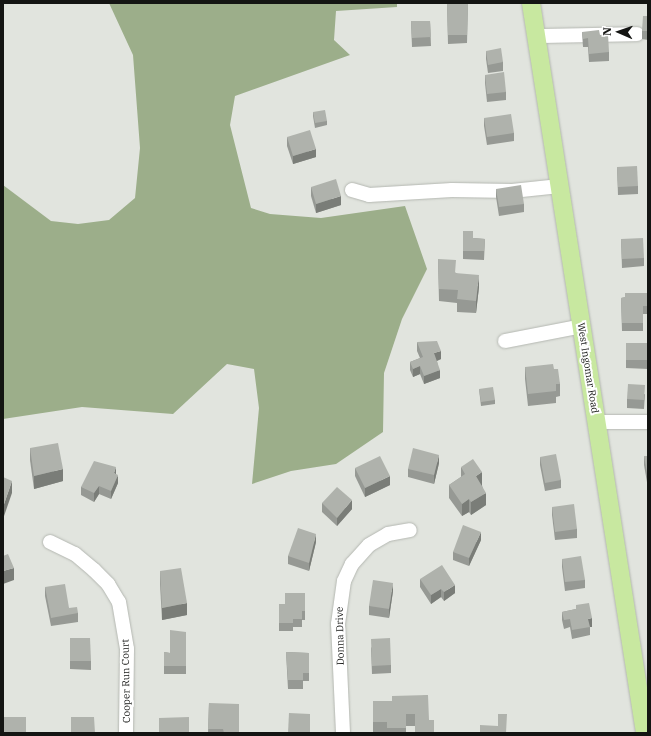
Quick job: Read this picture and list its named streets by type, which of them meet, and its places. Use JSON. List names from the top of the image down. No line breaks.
{"streets":{"main road":["West Ingomar Road"],"street":["Donna Drive","Cooper Run Court"]},"north":"left"}
